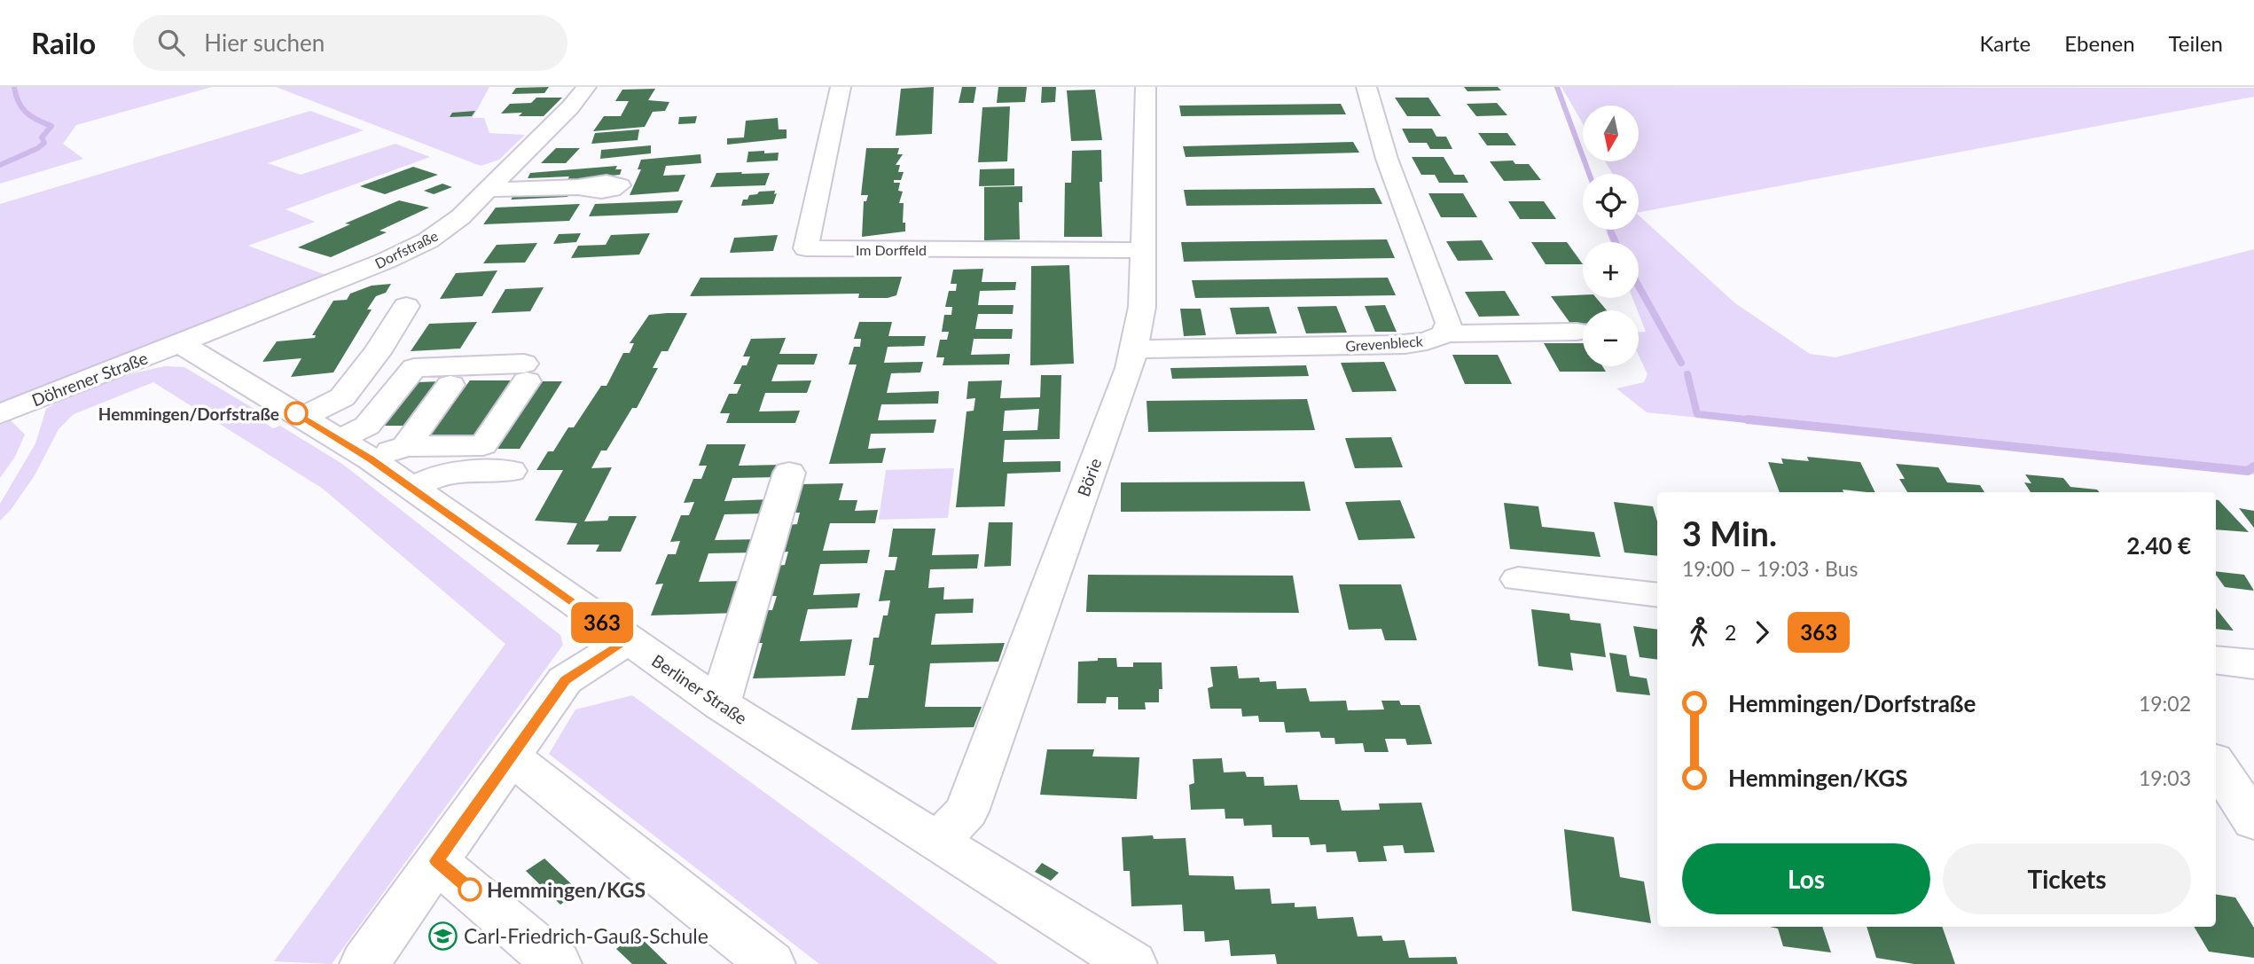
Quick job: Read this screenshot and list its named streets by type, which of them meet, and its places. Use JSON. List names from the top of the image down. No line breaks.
{"streets":{"street":["Dorfstraße","Im Dorffeld","Grevenbleck","Döhrener Straße","Börie","Berliner Straße"]},"crossings":[["Dorfstraße","Döhrener Straße"],["Dorfstraße","Berliner Straße"],["Im Dorffeld","Börie"],["Grevenbleck","Börie"],["Döhrener Straße","Berliner Straße"],["Börie","Berliner Straße"]],"places":{"other":["Hemmingen/Dorfstraße","Hemmingen/KGS"],"school or university":["Carl-Friedrich-Gauß-Schule"]},"lines":["bus line 363"],"north":"bottom","page":{"header":"Railo","search":"Hier suchen","nav":["Karte","Ebenen","Teilen"],"on_map":"363","map_buttons":["+","−"],"heading":["3 Min.","19:00 – 19:03 · Bus","2.40 €"],"legs":["2","363"],"list":[{"name":"Hemmingen/Dorfstraße","value":"19:02"},{"name":"Hemmingen/KGS","value":"19:03"}],"buttons":["Los","Tickets"]}}
